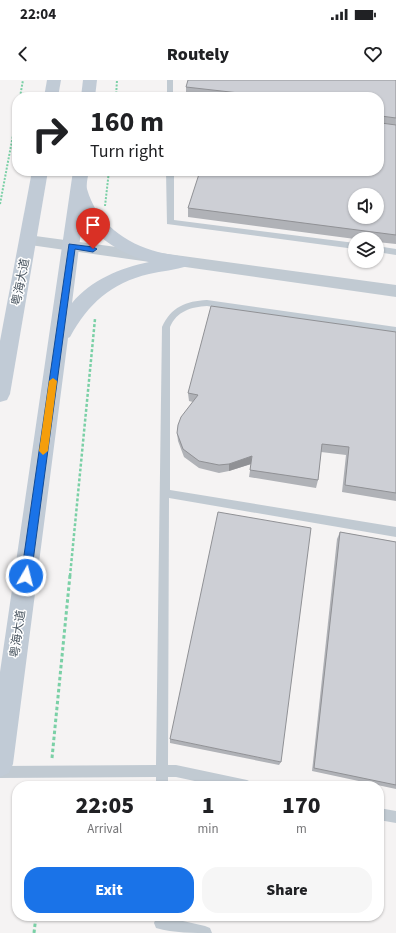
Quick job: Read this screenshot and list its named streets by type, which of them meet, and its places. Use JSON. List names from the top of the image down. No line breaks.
{"streets":{"main road":["粤海大道"]},"page":{"status":"22:04","header":"Routely","turn":["160 m","Turn right"],"eta":["22:05","Arrival","1","min","170","m"],"buttons":["Exit","Share"]}}
